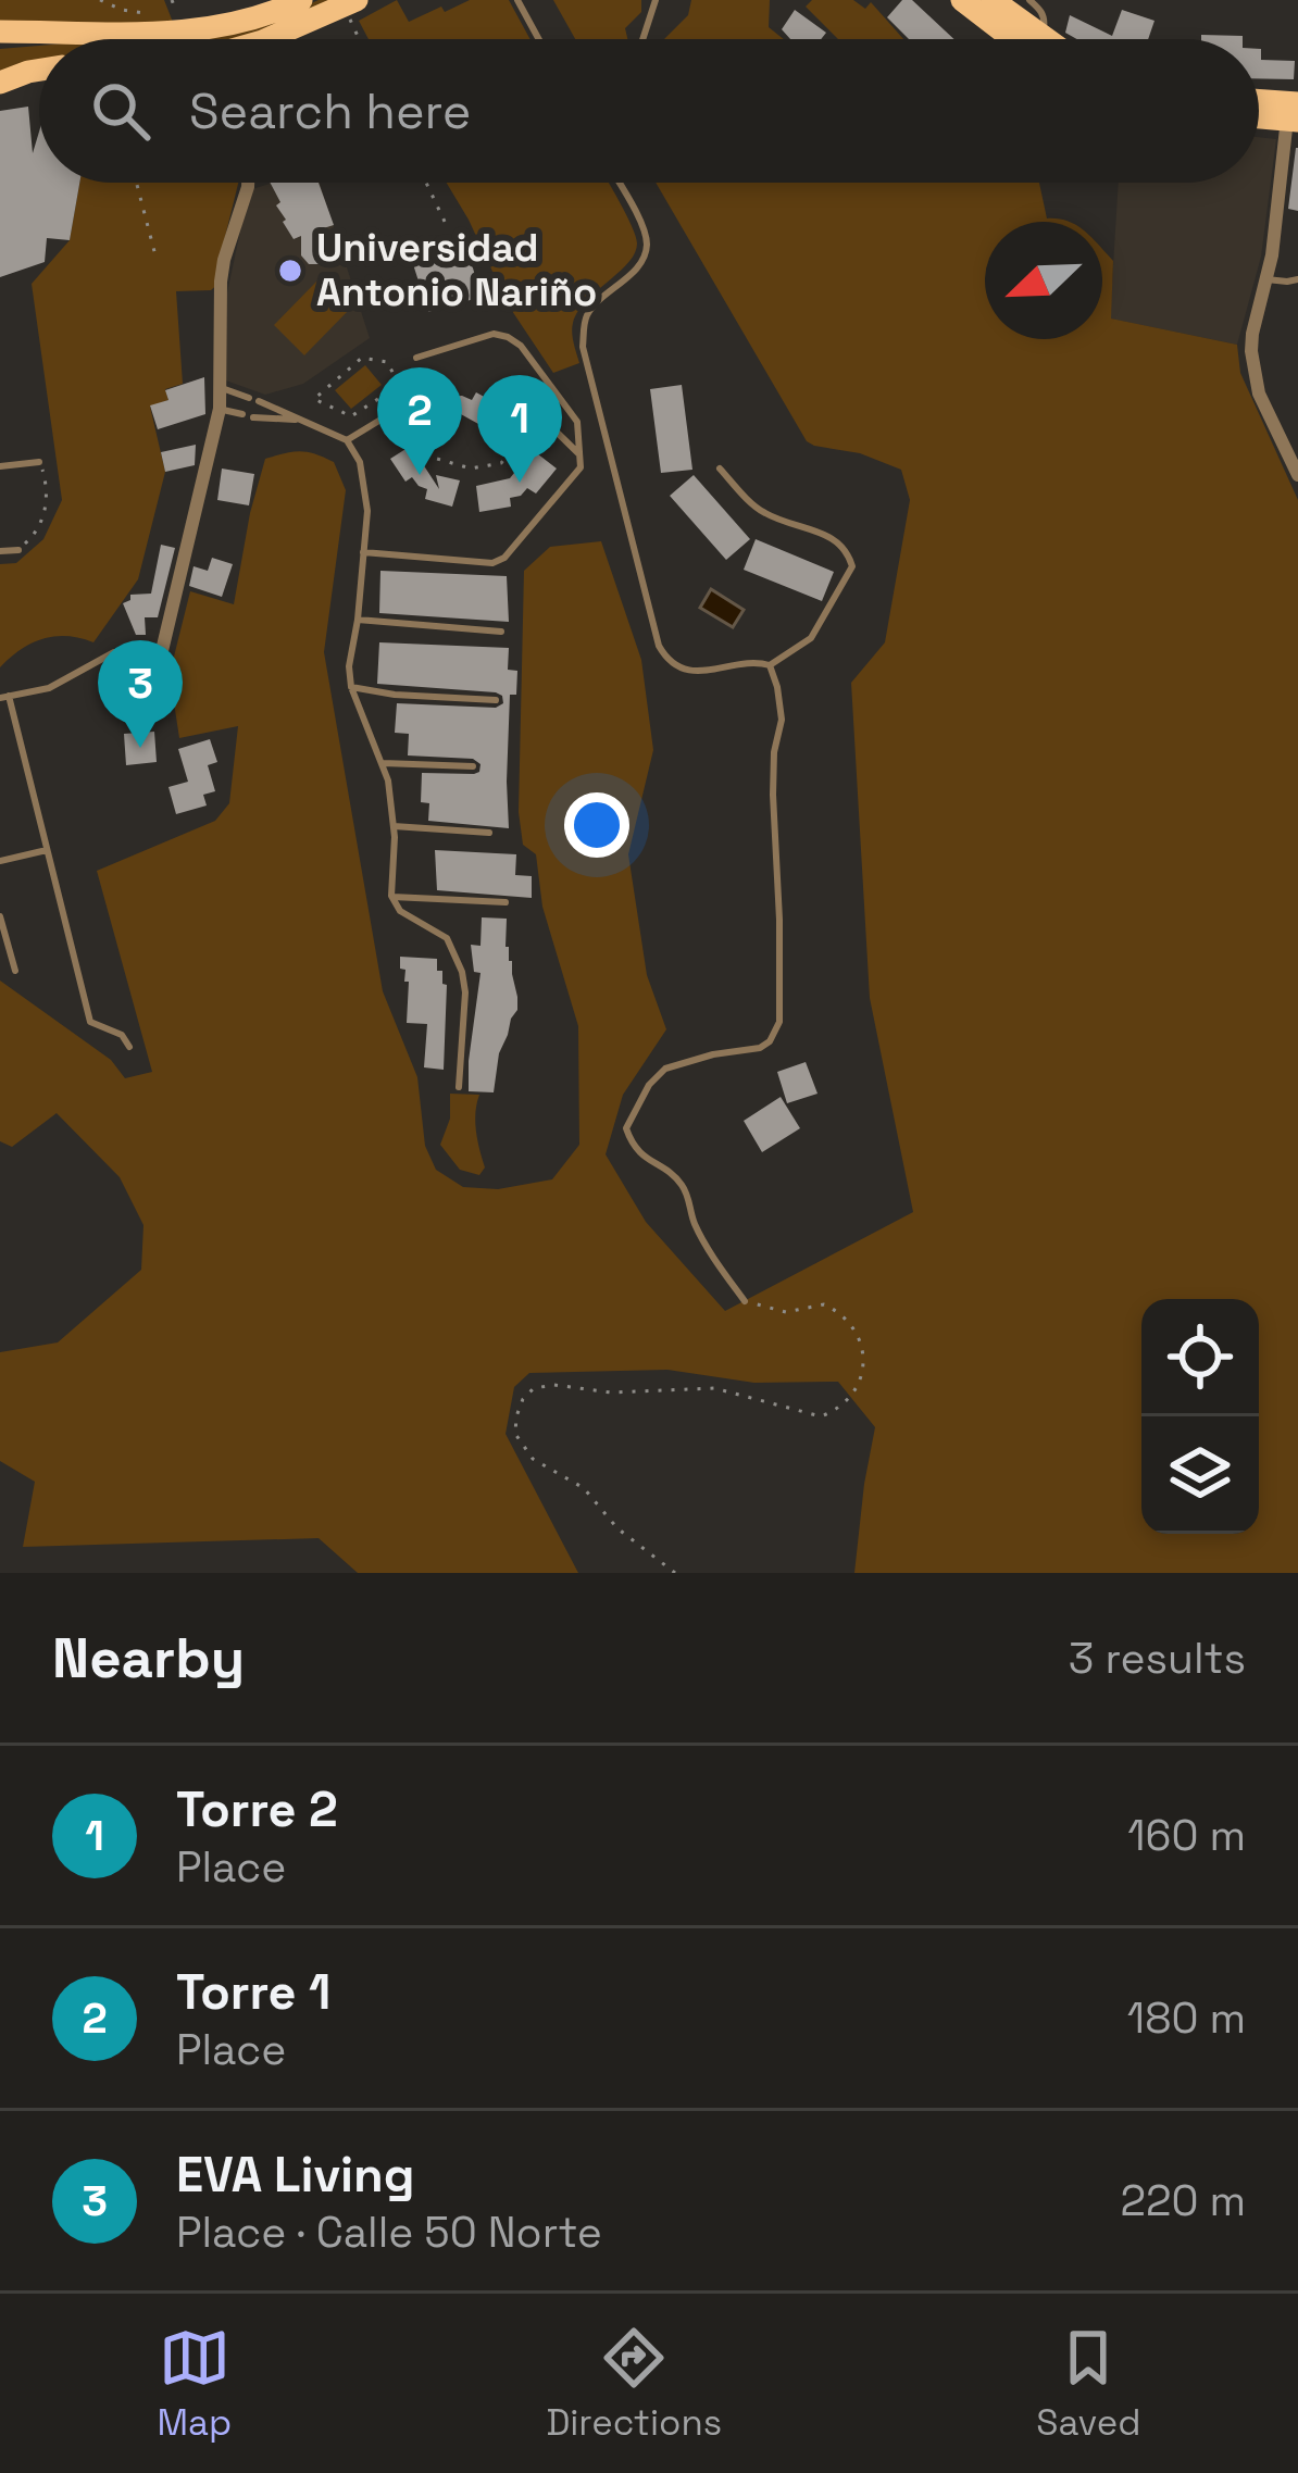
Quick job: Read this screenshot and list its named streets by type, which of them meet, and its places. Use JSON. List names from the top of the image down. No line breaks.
{"places":["Universidad Antonio Nariño"],"north":"bottom left","page":{"search":"Search here","pins":["2","1","3"],"heading":["Nearby","3 results"],"list":[{"mark":"1","name":"Torre 2","note":"Place","value":"160 m"},{"mark":"2","name":"Torre 1","note":"Place","value":"180 m"},{"mark":"3","name":"EVA Living","note":"Place · Calle 50 Norte","value":"220 m"}],"nav":["Map","Directions","Saved"]}}
